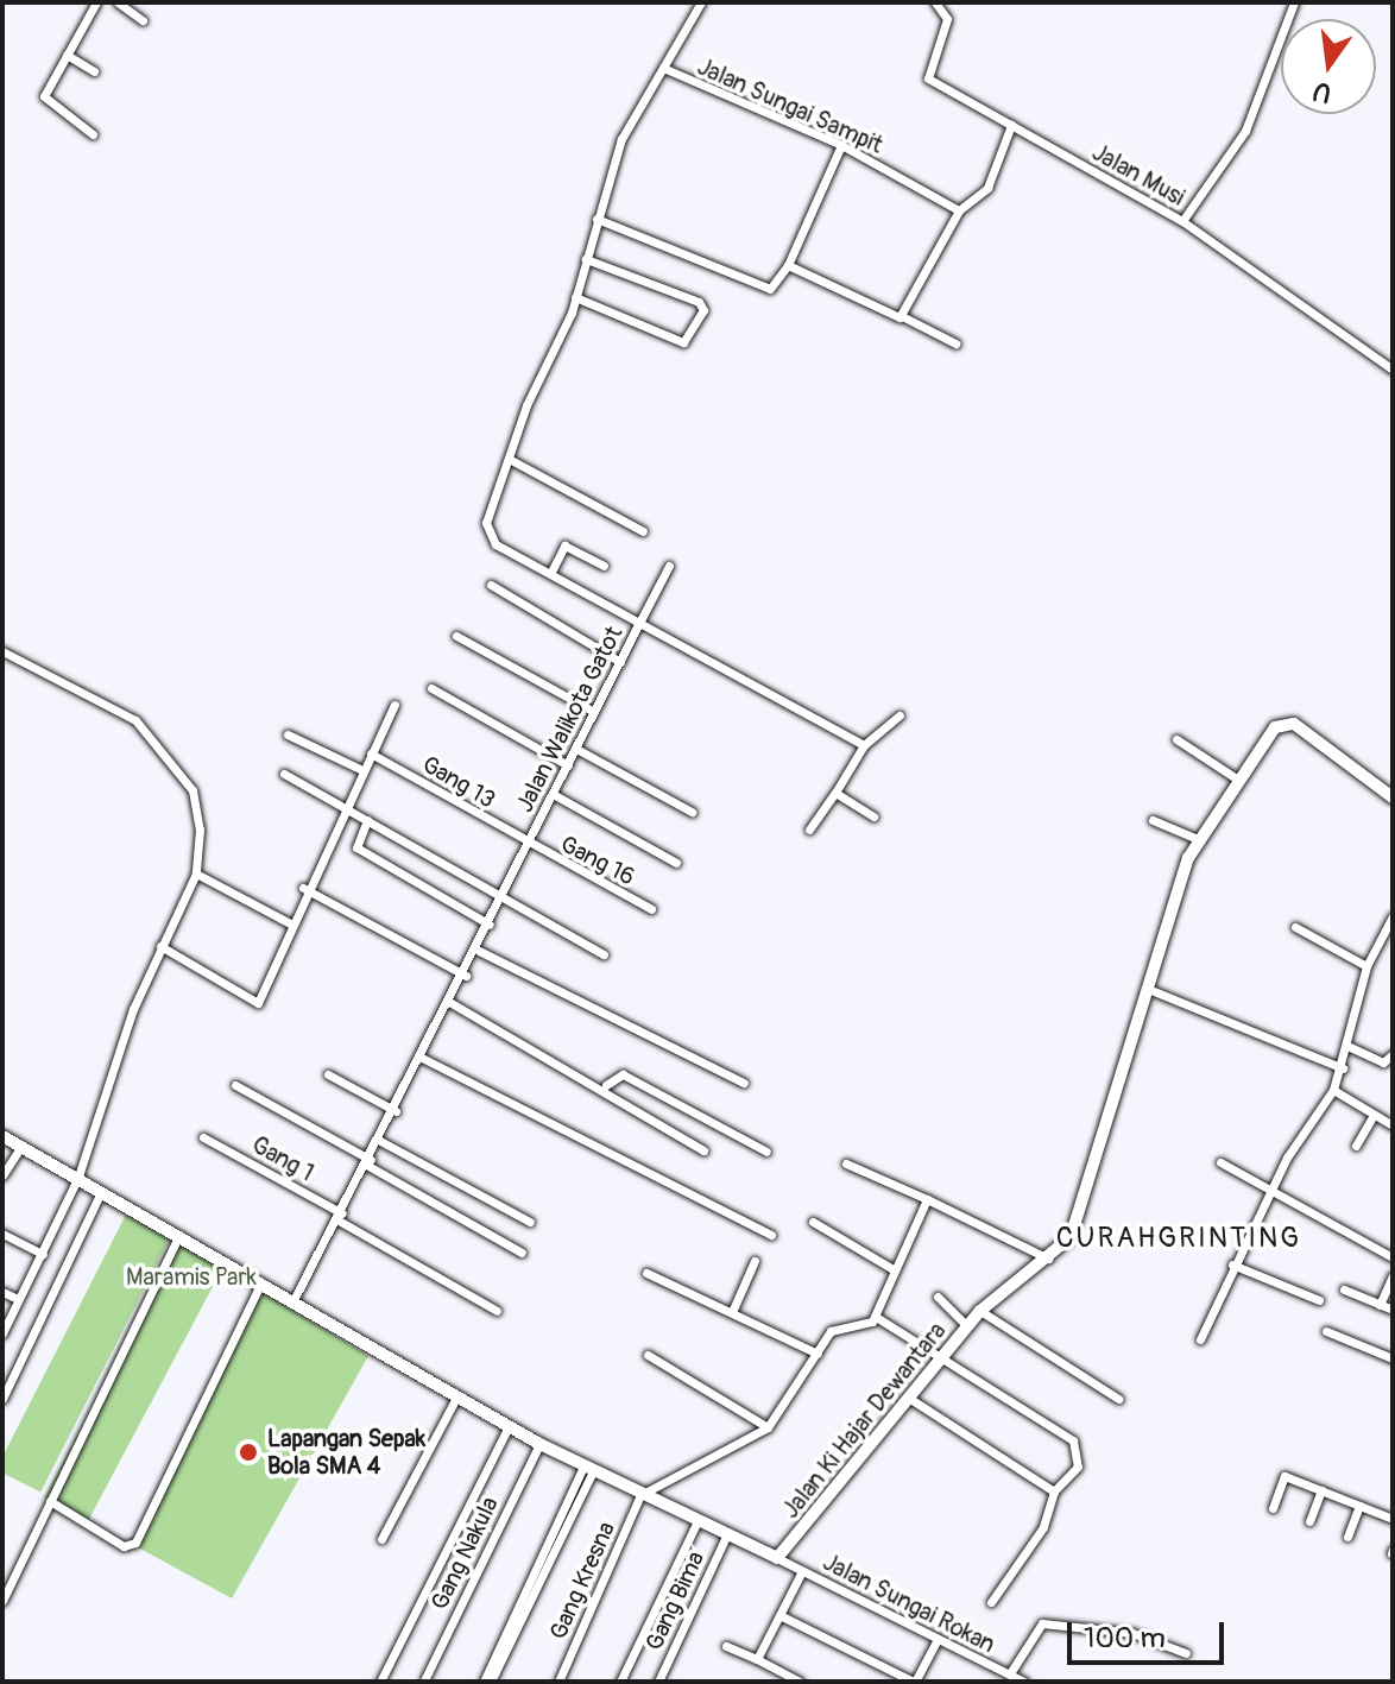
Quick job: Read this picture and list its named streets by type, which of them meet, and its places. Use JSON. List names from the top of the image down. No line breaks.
{"streets":{"main road":["Jalan Ki Hajar Dewantara"],"street":["Jalan Sungai Sampit","Jalan Musi","Jalan Walikota Gatot","Gang 13","Gang 16","Gang 1","Gang Nakula","Gang Kresna","Gang Bima","Jalan Sungai Rokan"]},"crossings":[["Jalan Sungai Sampit","Jalan Walikota Gatot"],["Jalan Walikota Gatot","Gang 13"],["Jalan Walikota Gatot","Gang 16"],["Jalan Walikota Gatot","Gang 1"],["Gang 13","Gang 16"],["Jalan Ki Hajar Dewantara","Jalan Sungai Rokan"]],"districts":["CURAHGRINTING"],"parks":["Maramis Park"],"places":["Lapangan Sepak Bola SMA 4"],"scale_bar":"100 m","north":"bottom"}
